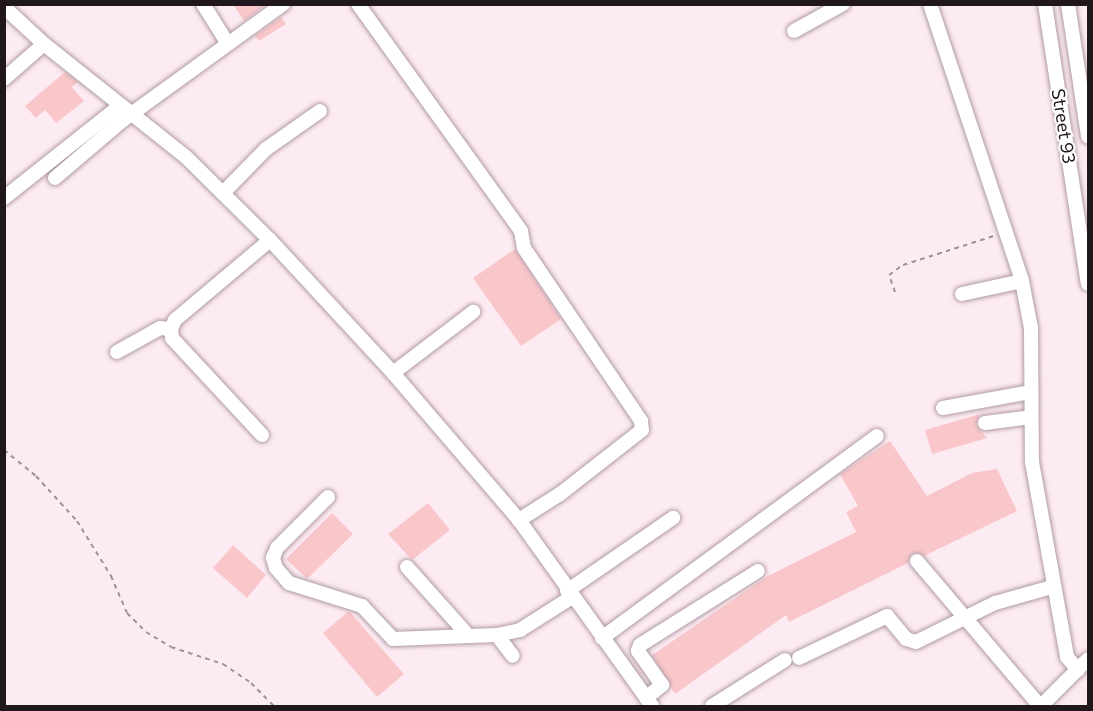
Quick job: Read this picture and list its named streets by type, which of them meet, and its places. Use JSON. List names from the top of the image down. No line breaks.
{"streets":{"street":["Street 93"]}}
